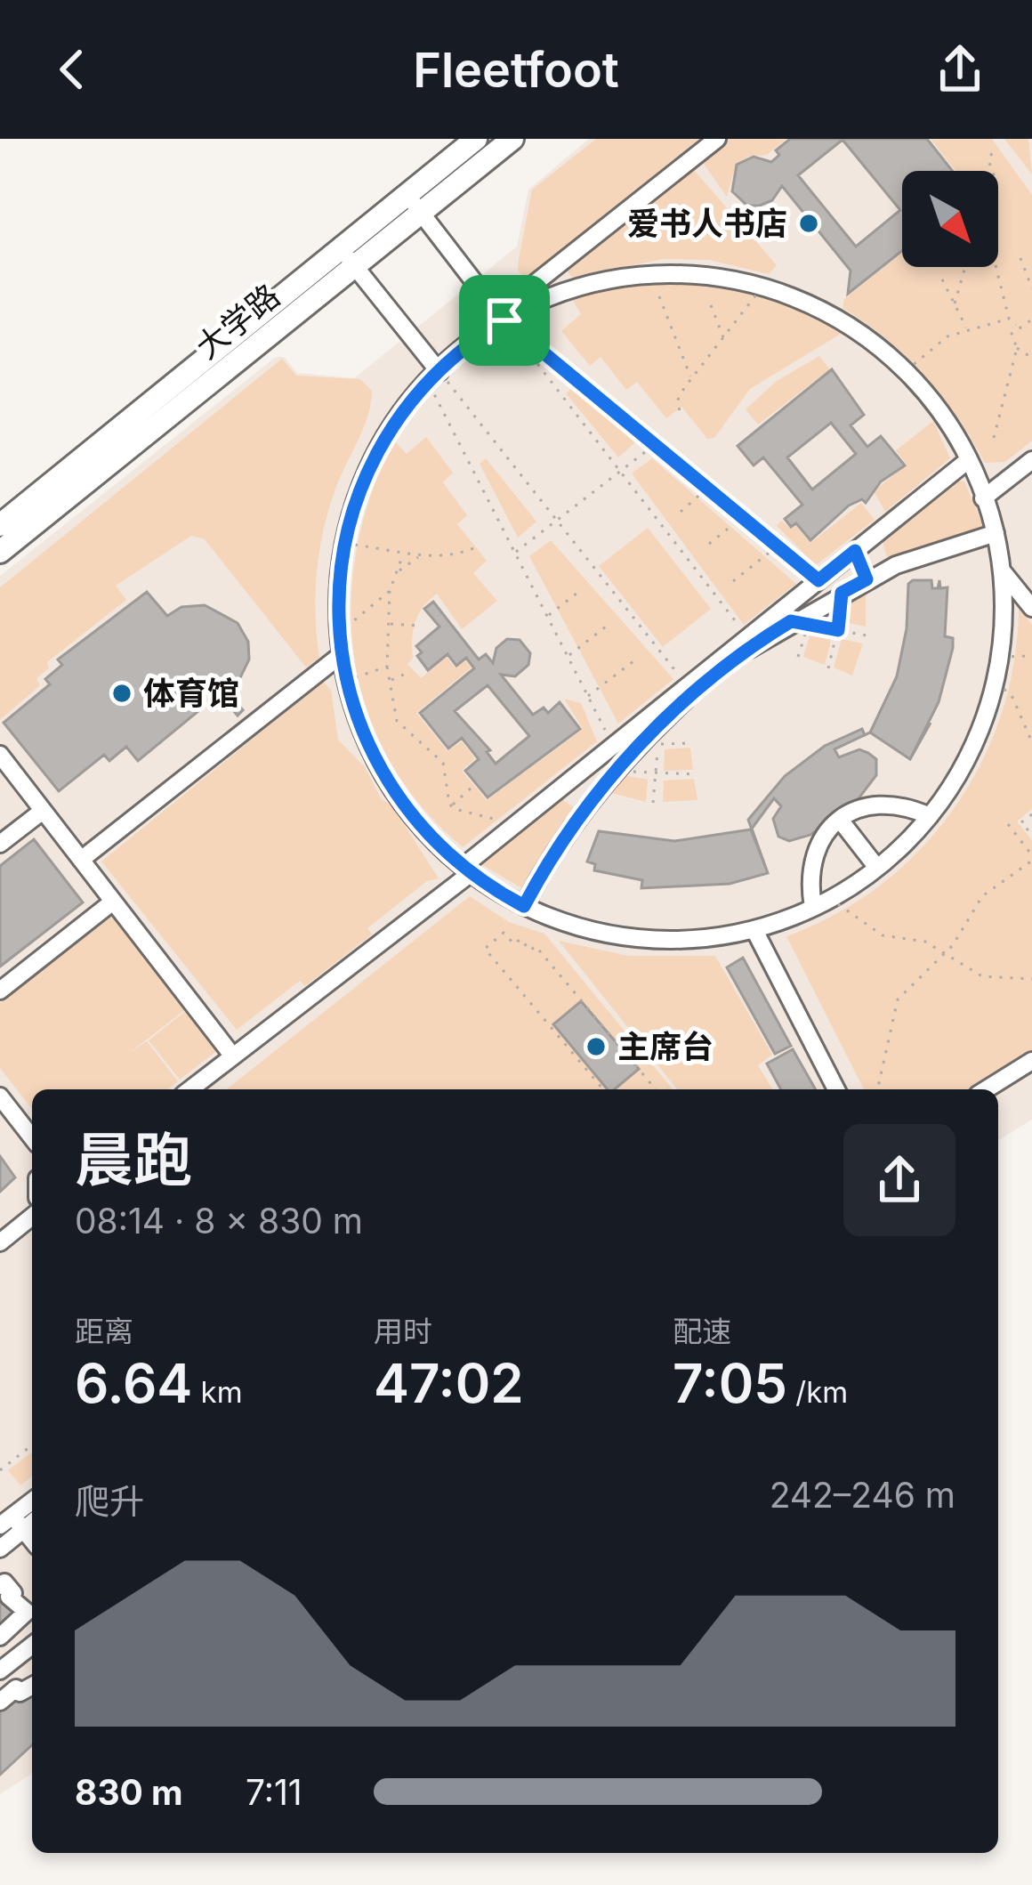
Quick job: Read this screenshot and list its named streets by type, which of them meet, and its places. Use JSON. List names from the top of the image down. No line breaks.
{"streets":{"main road":["大学路"]},"places":["爱书人书店","体育馆","主席台"],"north":"bottom right","page":{"header":"Fleetfoot","heading":["晨跑","08:14 · 8 × 830 m"],"stats":[["距离","6.64 km"],["用时","47:02"],["配速","7:05 /km"]],"chart":["爬升","242–246 m"],"list":[{"name":"830 m","note":"7:11"}]}}
